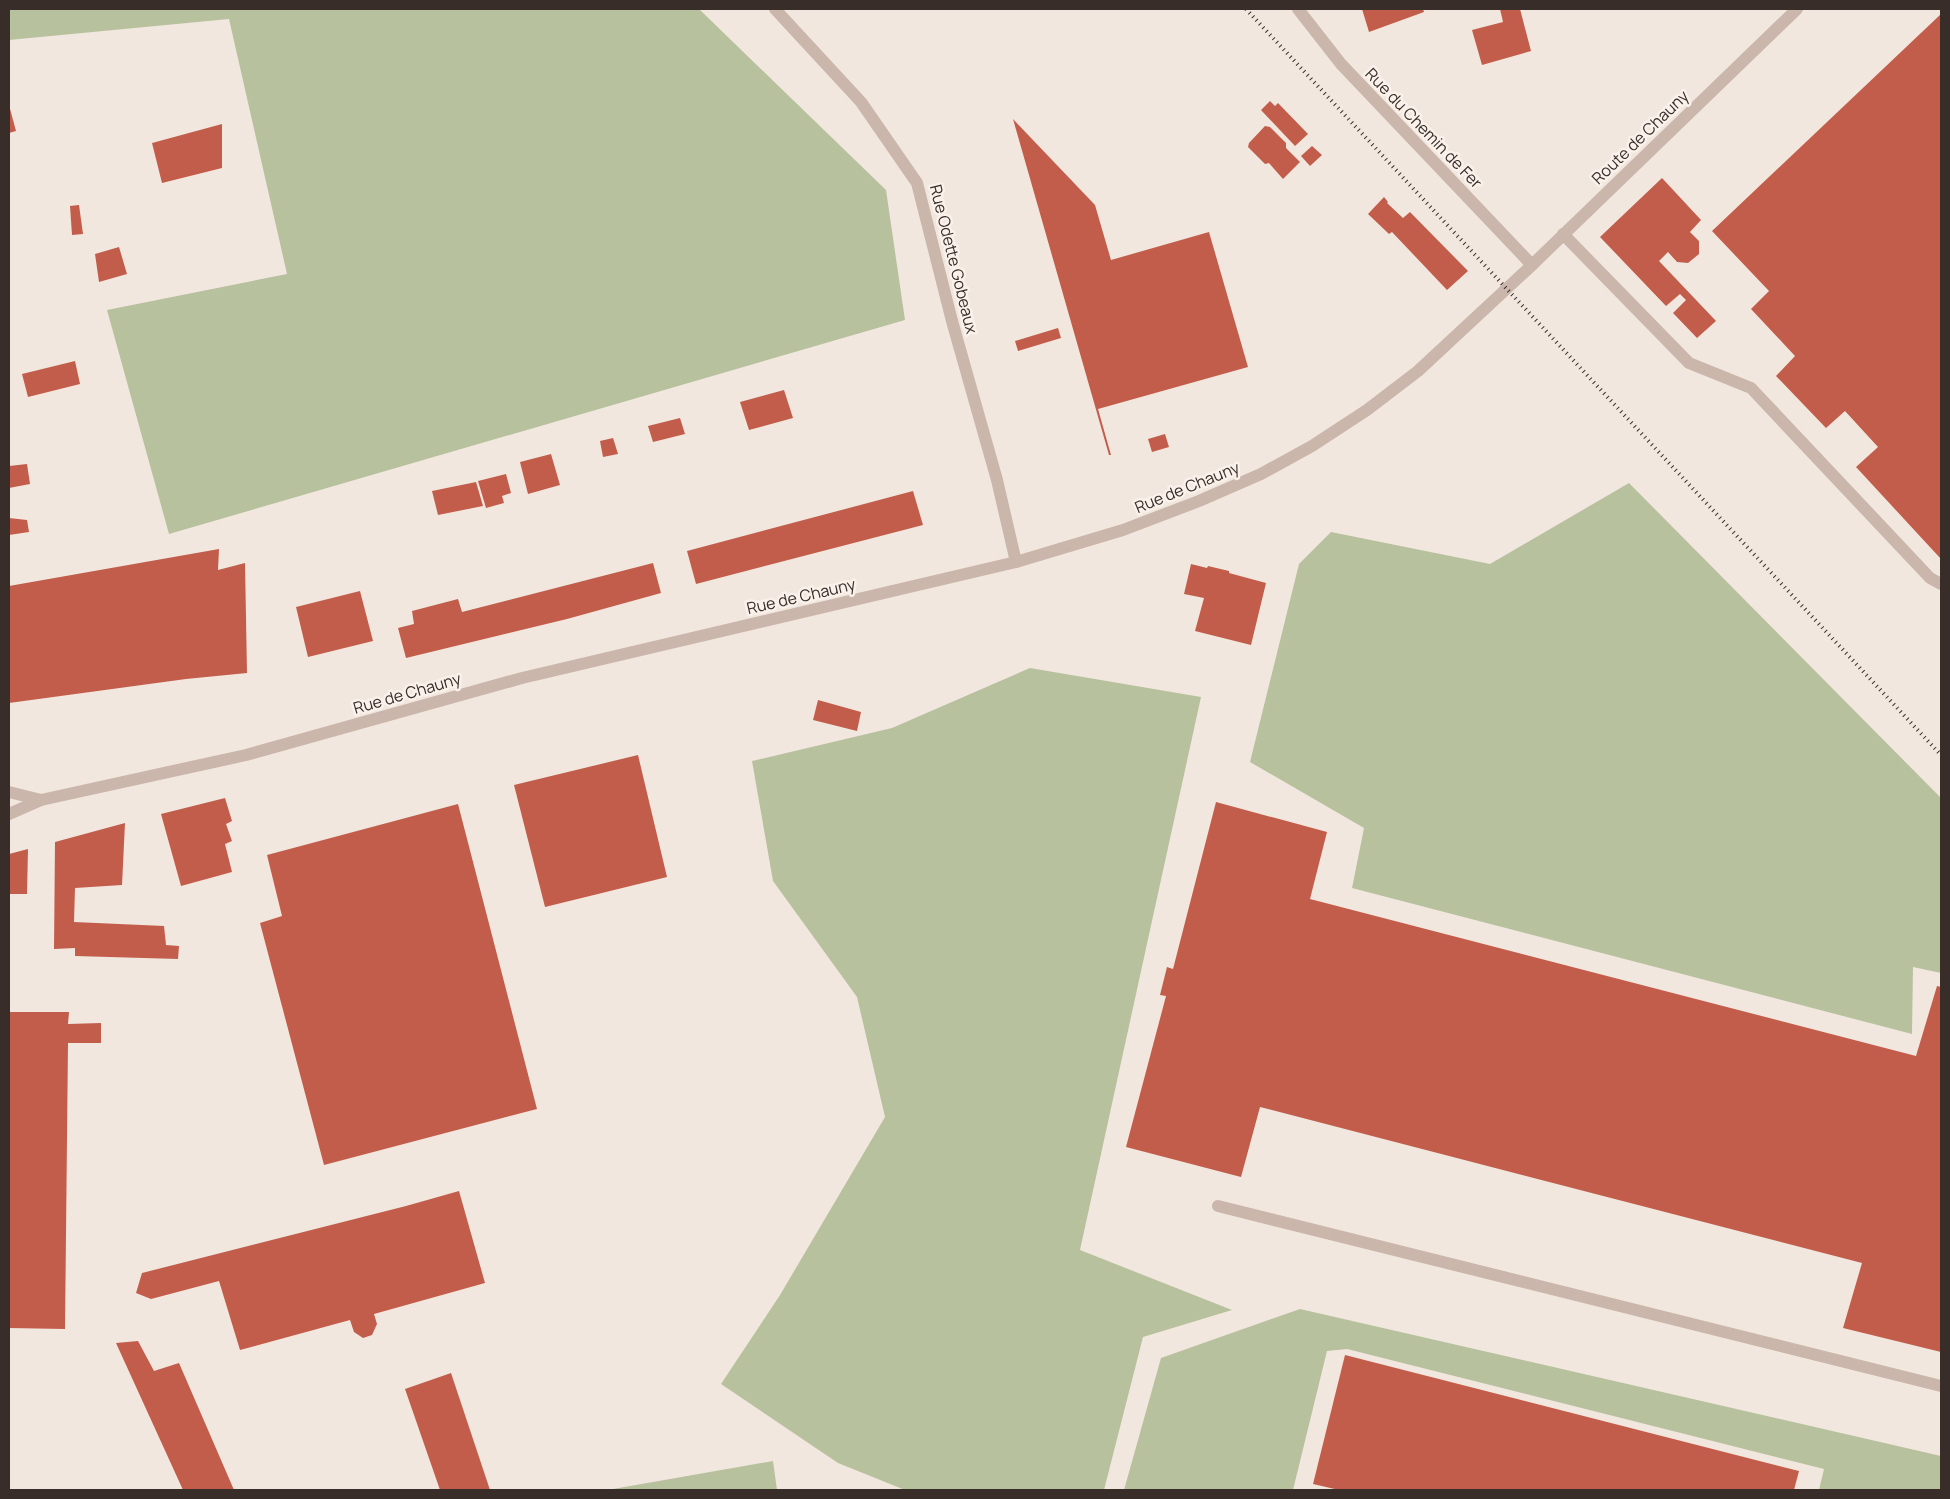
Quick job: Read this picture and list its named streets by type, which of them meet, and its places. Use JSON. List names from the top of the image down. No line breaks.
{"streets":{"street":["Rue du Chemin de Fer","Route de Chauny","Rue Odette Gobeaux","Rue de Chauny"]},"crossings":[["Rue du Chemin de Fer","Route de Chauny"],["Route de Chauny","Rue de Chauny"],["Rue Odette Gobeaux","Rue de Chauny"]]}
